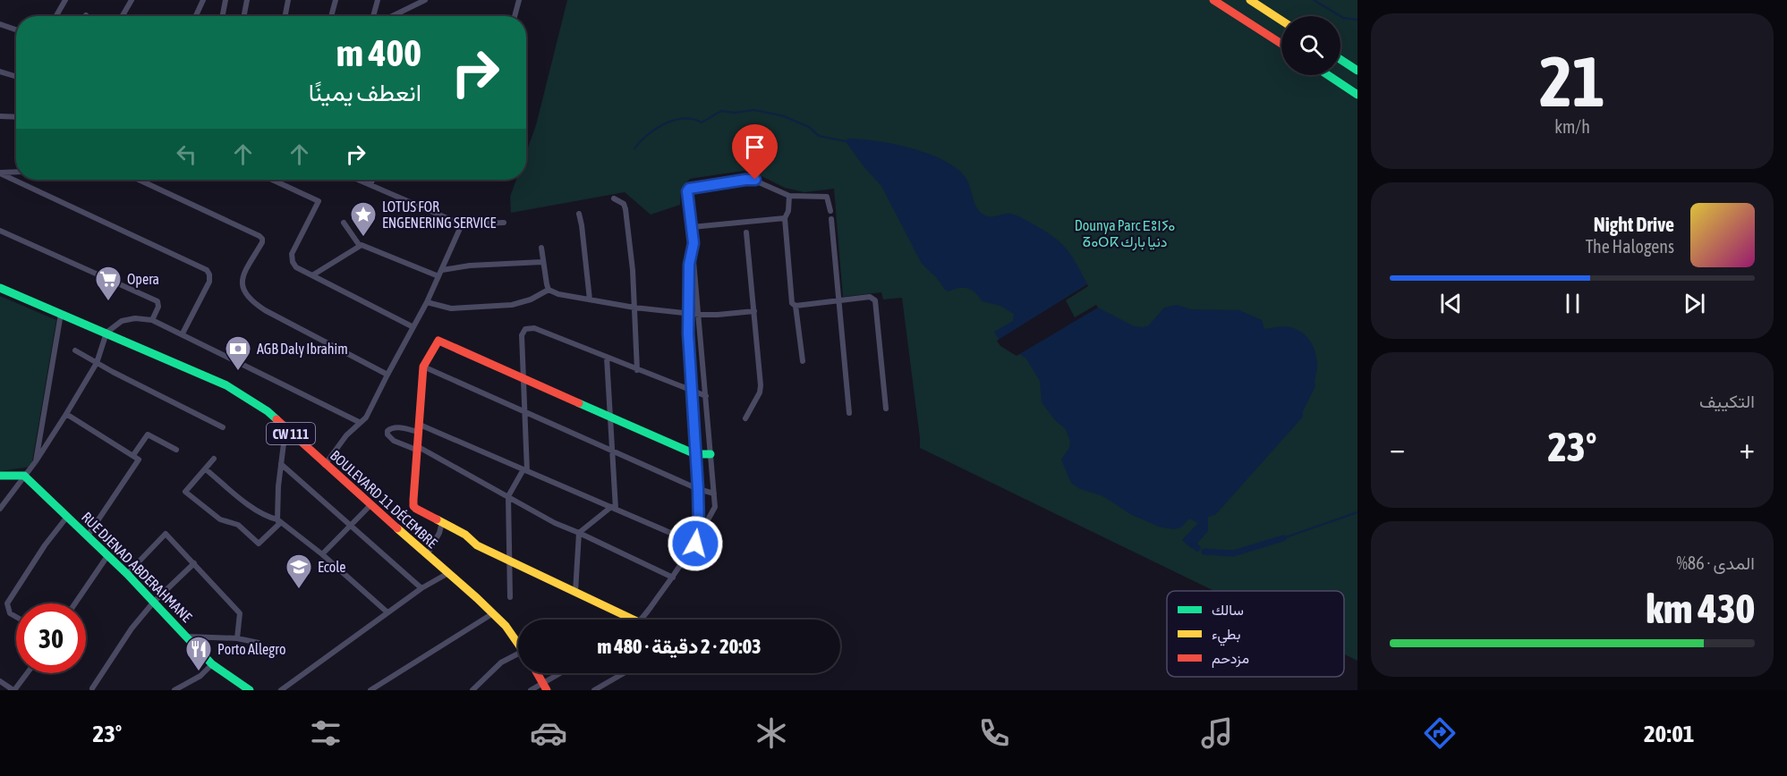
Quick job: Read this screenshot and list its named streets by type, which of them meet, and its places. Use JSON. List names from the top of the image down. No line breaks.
{"streets":{"main road":["CW 111","BOULEVARD 11 DÉCEMBRE","RUE DJENAD ABDERAHMANE"]},"parks":["Dounya Parc ⴹⵓⵏⵢⴰ ⵒⴰⵔⴽ دنيا بارك"],"places":{"place":["LOTUS FOR ENGENERING SERVICE"],"supermarket":["Opera"],"bank":["AGB Daly Ibrahim"],"school or university":["Ecole"],"restaurant":["Porto Allegro"]},"legend":["سالك","بطيء","مزدحم"],"page":{"tile":[["21","km/h"],"التكييف",["المدى · 86%","430 km"]],"turn":["400 m","انعطف يمينًا"],"song":["Night Drive","The Halogens"],"heat":["−","23°","+"],"limit":"30","trip":"20:03 · 2 دقيقة · 480 m","tabs":["20:01","23°"]}}
